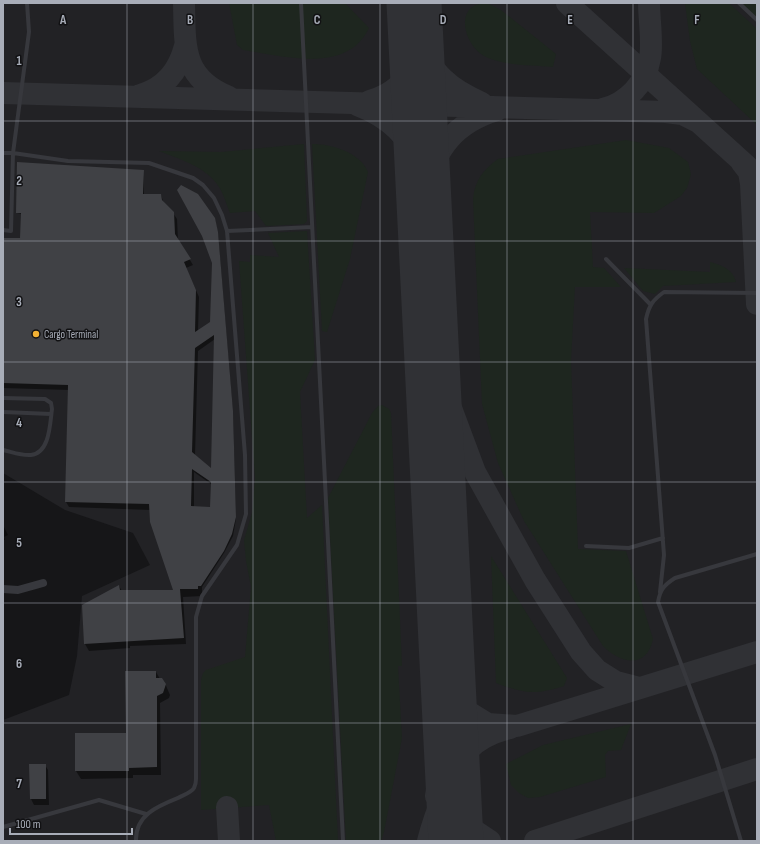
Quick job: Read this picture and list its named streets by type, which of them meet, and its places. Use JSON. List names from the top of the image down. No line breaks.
{"places":["Cargo Terminal"],"scale_bar":"100 m","grid":{"columns":["A","B","C","D","E","F"],"rows":["1","2","3","4","5","6","7"]}}
